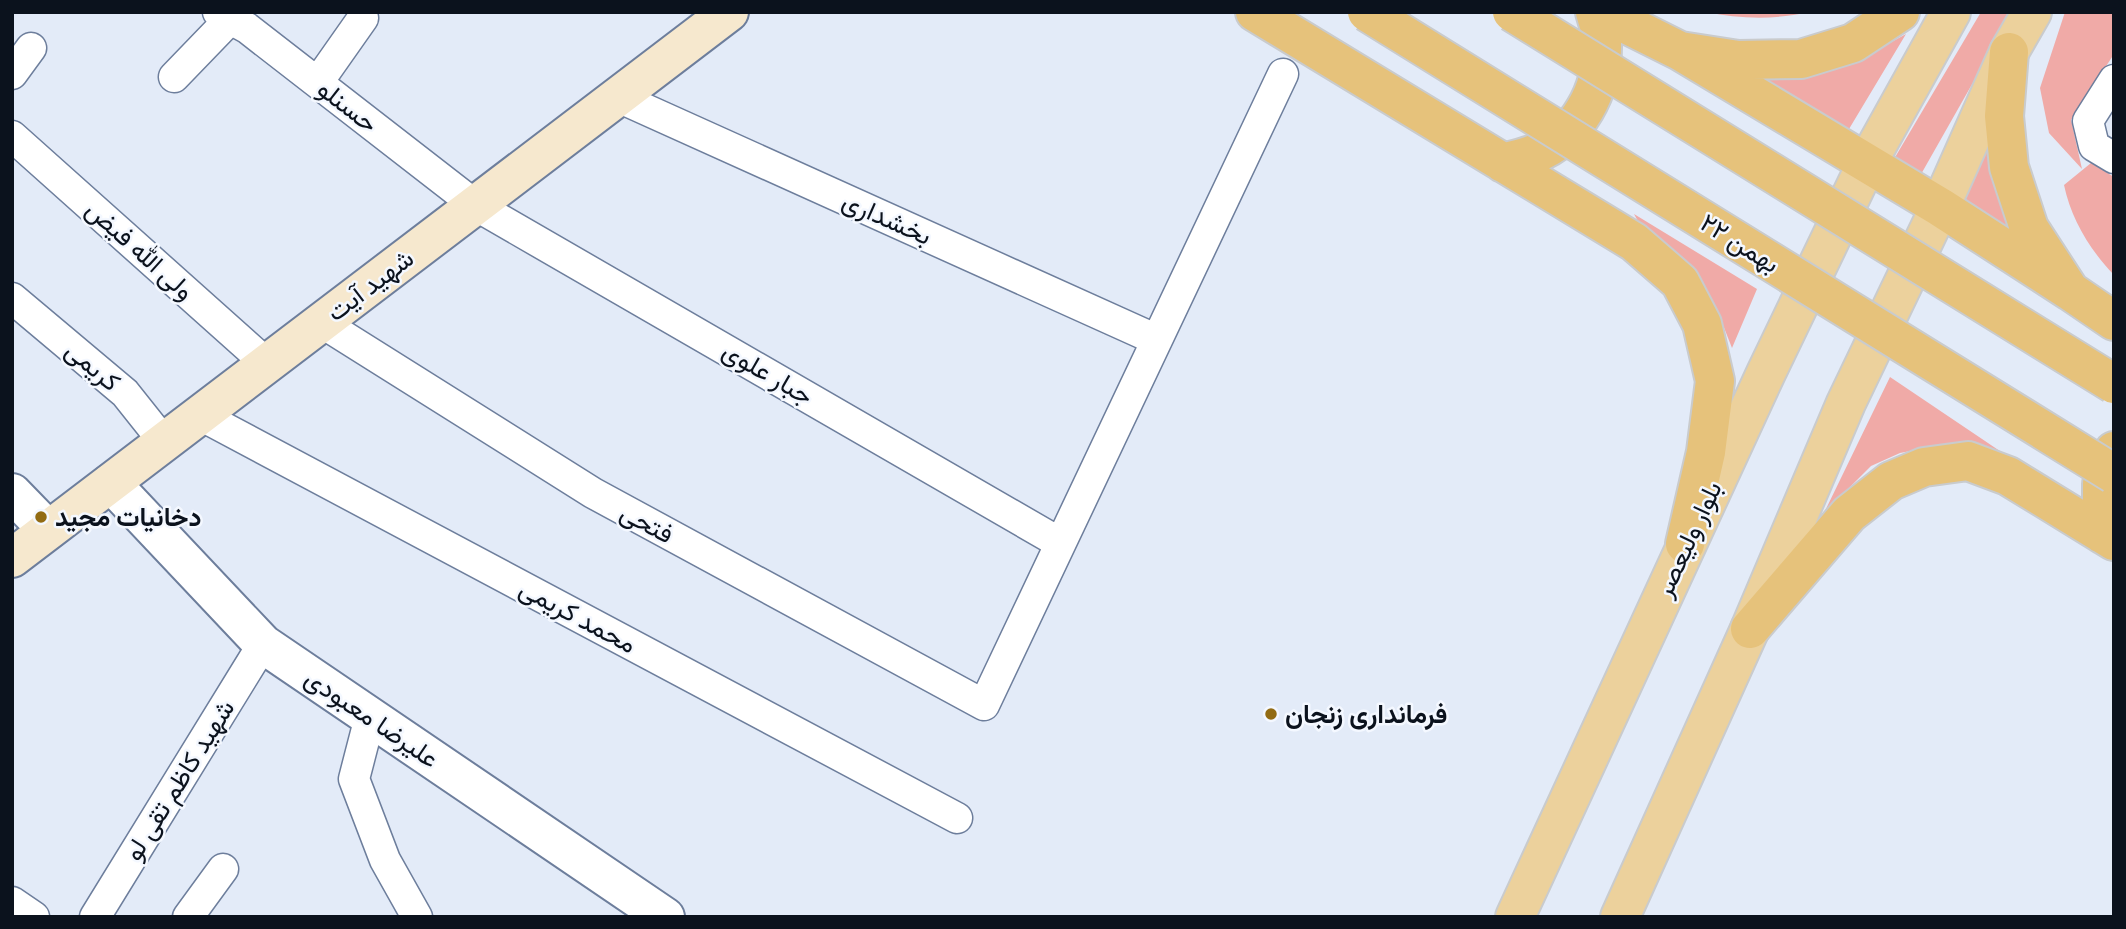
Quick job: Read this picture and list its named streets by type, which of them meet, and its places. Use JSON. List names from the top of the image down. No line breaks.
{"streets":{"highway":["۲۲ بهمن"],"main road":["شهید آیت","بلوار ولیعصر"],"street":["حسنلو","بخشداری","ولی الله فیض","کریمی","جبار علوی","فتحی","محمد کریمی","علیرضا معبودی","شهید کاظم تقی لو"]},"crossings":[["حسنلو","شهید آیت"],["حسنلو","جبار علوی"],["بخشداری","شهید آیت"],["ولی الله فیض","شهید آیت"],["شهید آیت","کریمی"],["شهید آیت","جبار علوی"],["شهید آیت","فتحی"],["شهید آیت","محمد کریمی"],["شهید آیت","علیرضا معبودی"],["جبار علوی","فتحی"],["علیرضا معبودی","شهید کاظم تقی لو"]],"places":["دخانیات مجید","فرمانداری زنجان"]}
